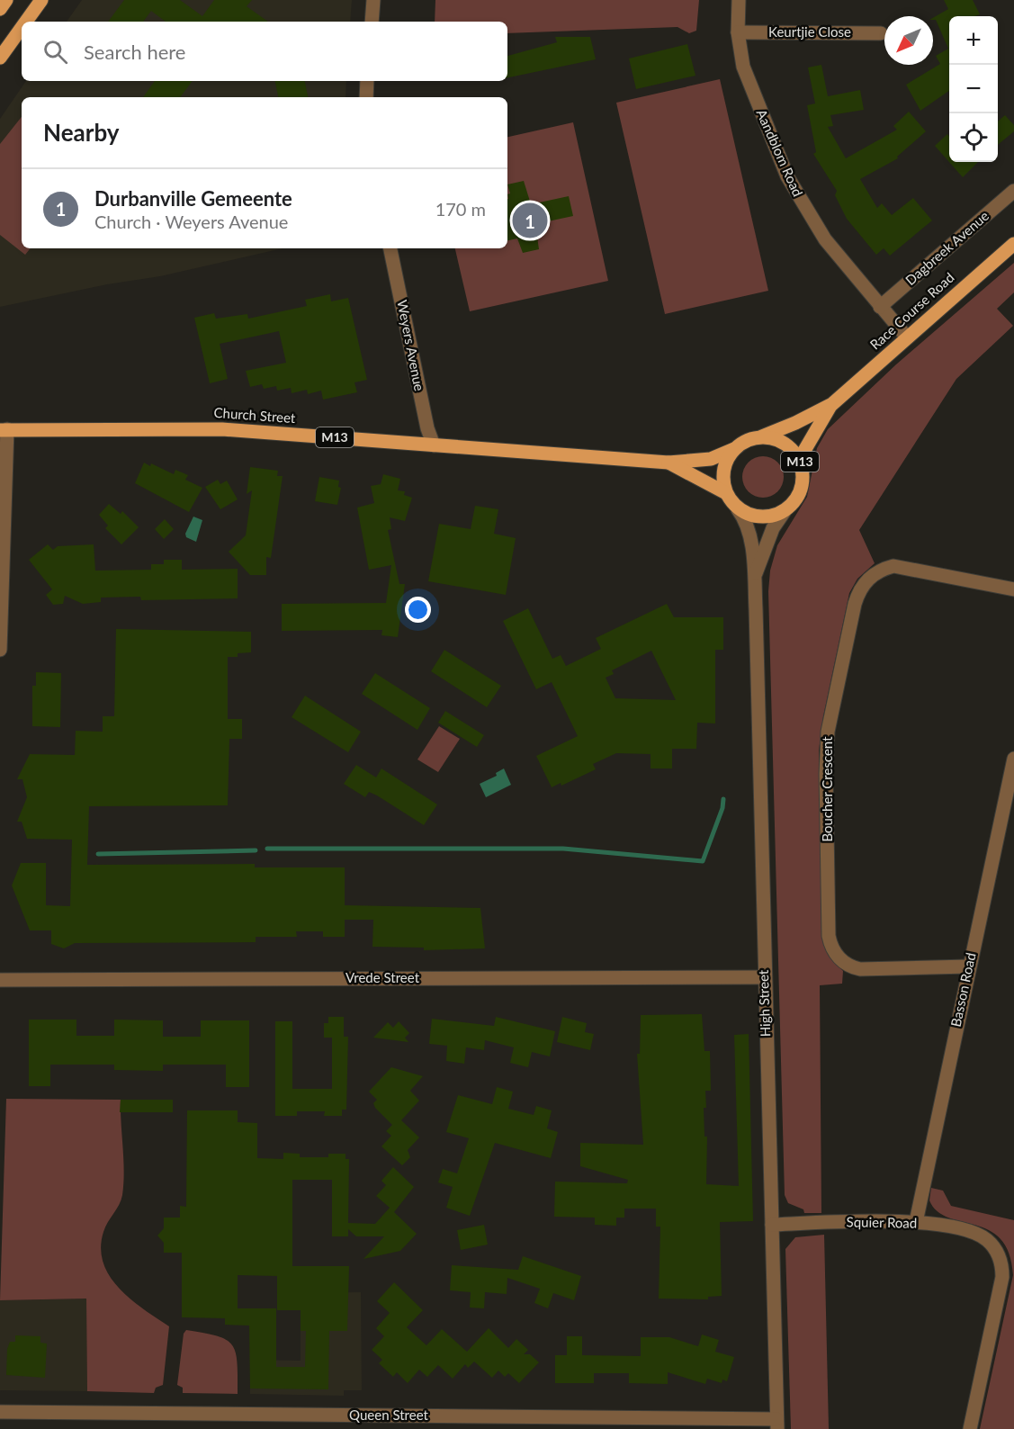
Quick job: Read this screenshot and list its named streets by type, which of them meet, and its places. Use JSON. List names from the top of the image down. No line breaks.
{"streets":{"main road":["Race Course Road","Church Street","M13"],"street":["Keurtjie Close","Aandblom Road","Dagbreek Avenue","Weyers Avenue","Boucher Crescent","Vrede Street","Basson Road","High Street","Squier Road","Queen Street"]},"crossings":[["Keurtjie Close","Aandblom Road"],["Aandblom Road","Dagbreek Avenue"],["Aandblom Road","Race Course Road"],["Race Course Road","Church Street"],["Race Course Road","M13"],["Race Course Road","High Street"],["Weyers Avenue","Church Street"],["Church Street","M13"],["Church Street","High Street"],["M13","High Street"],["Boucher Crescent","Basson Road"],["Vrede Street","High Street"],["Basson Road","Squier Road"],["High Street","Squier Road"],["High Street","Queen Street"]],"north":"bottom left","page":{"map_buttons":["+","−"],"search":"Search here","heading":"Nearby","list":[{"mark":"1","name":"Durbanville Gemeente","note":"Church · Weyers Avenue","value":"170 m"}],"pins":"1"}}
